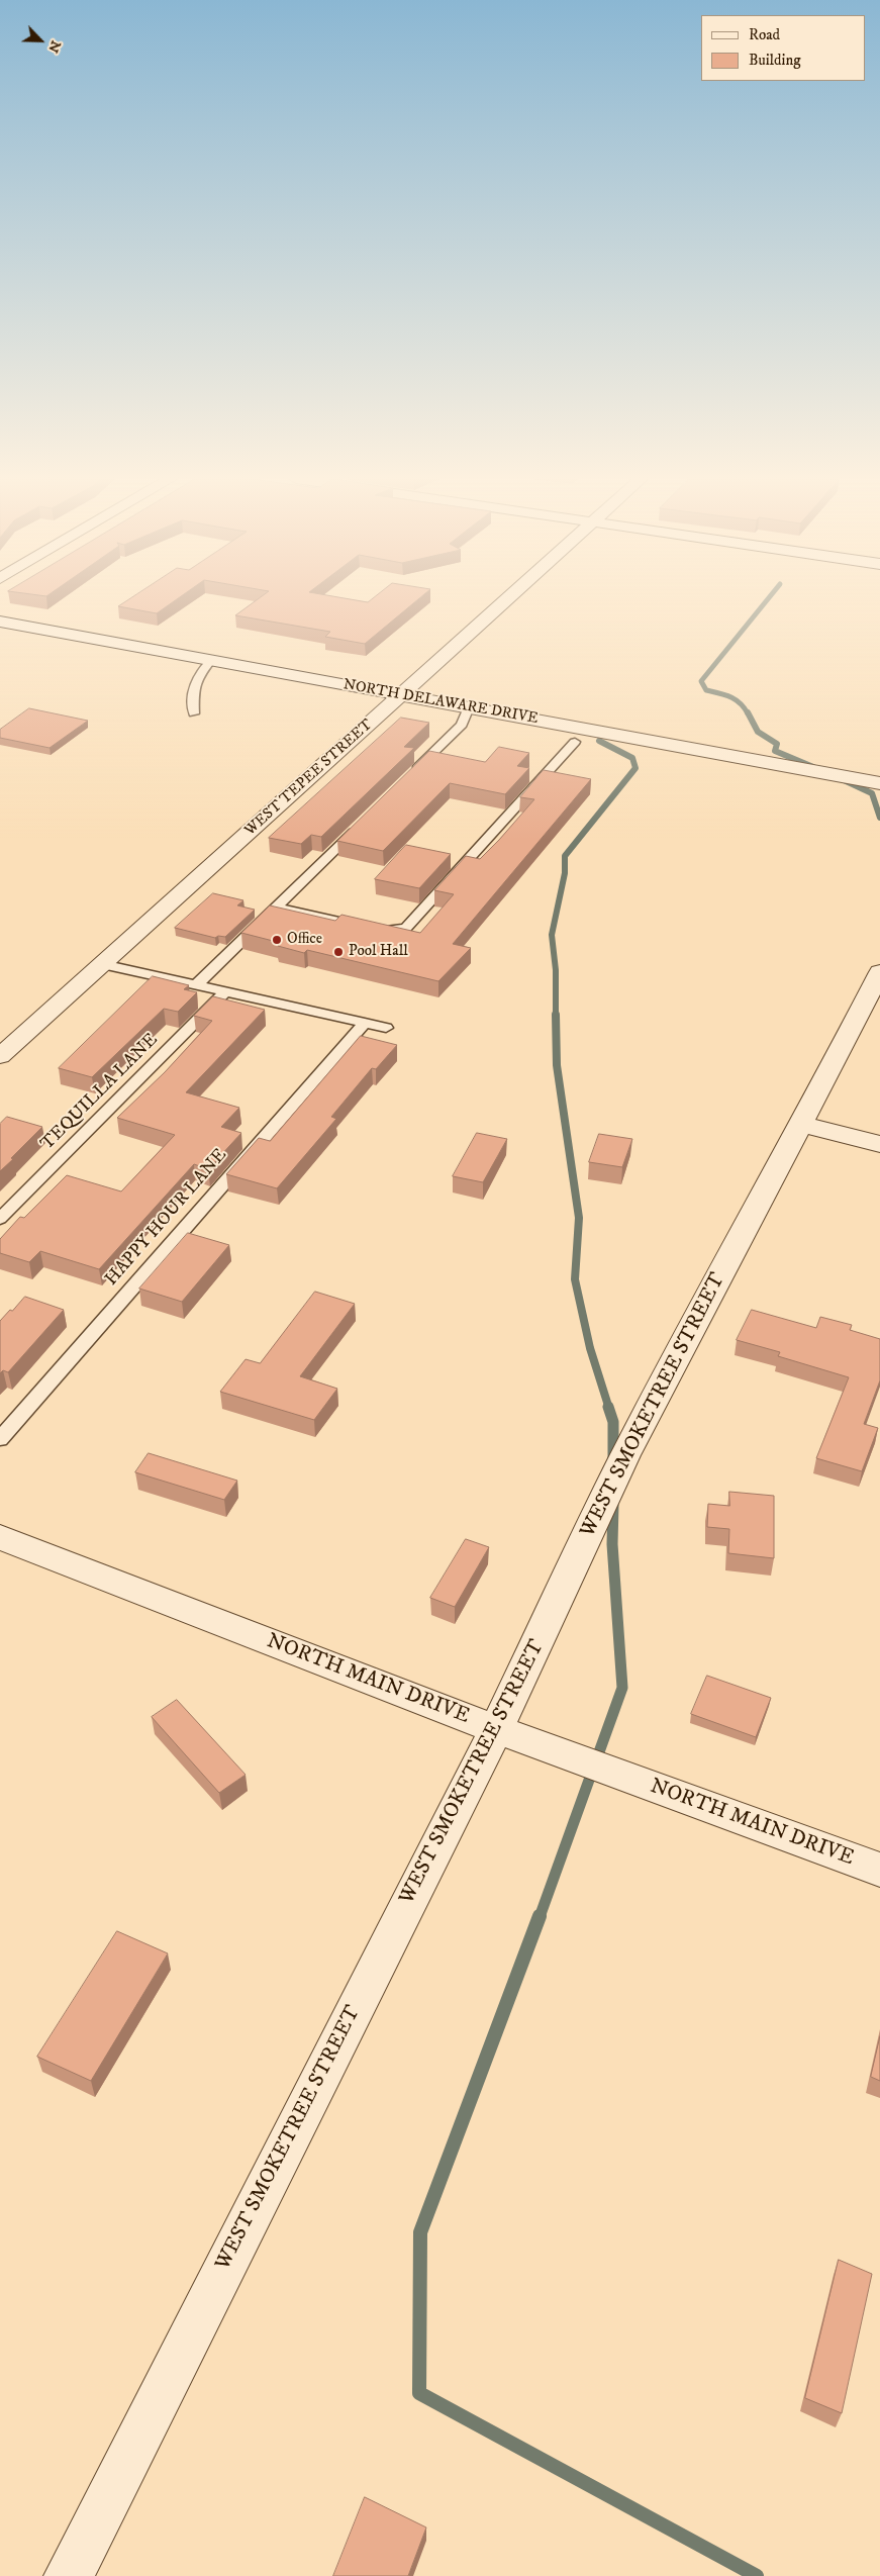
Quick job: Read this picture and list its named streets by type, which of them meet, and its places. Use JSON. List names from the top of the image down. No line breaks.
{"streets":{"street":["NORTH DELAWARE DRIVE","WEST TEPEE STREET","WEST SMOKETREE STREET","NORTH MAIN DRIVE"],"lane":["TEQUILLA LANE","HAPPY HOUR LANE"]},"crossings":[["NORTH DELAWARE DRIVE","WEST TEPEE STREET"],["WEST SMOKETREE STREET","NORTH MAIN DRIVE"]],"places":["Office","Pool Hall"],"legend":["Road","Building"],"north":"bottom right"}
